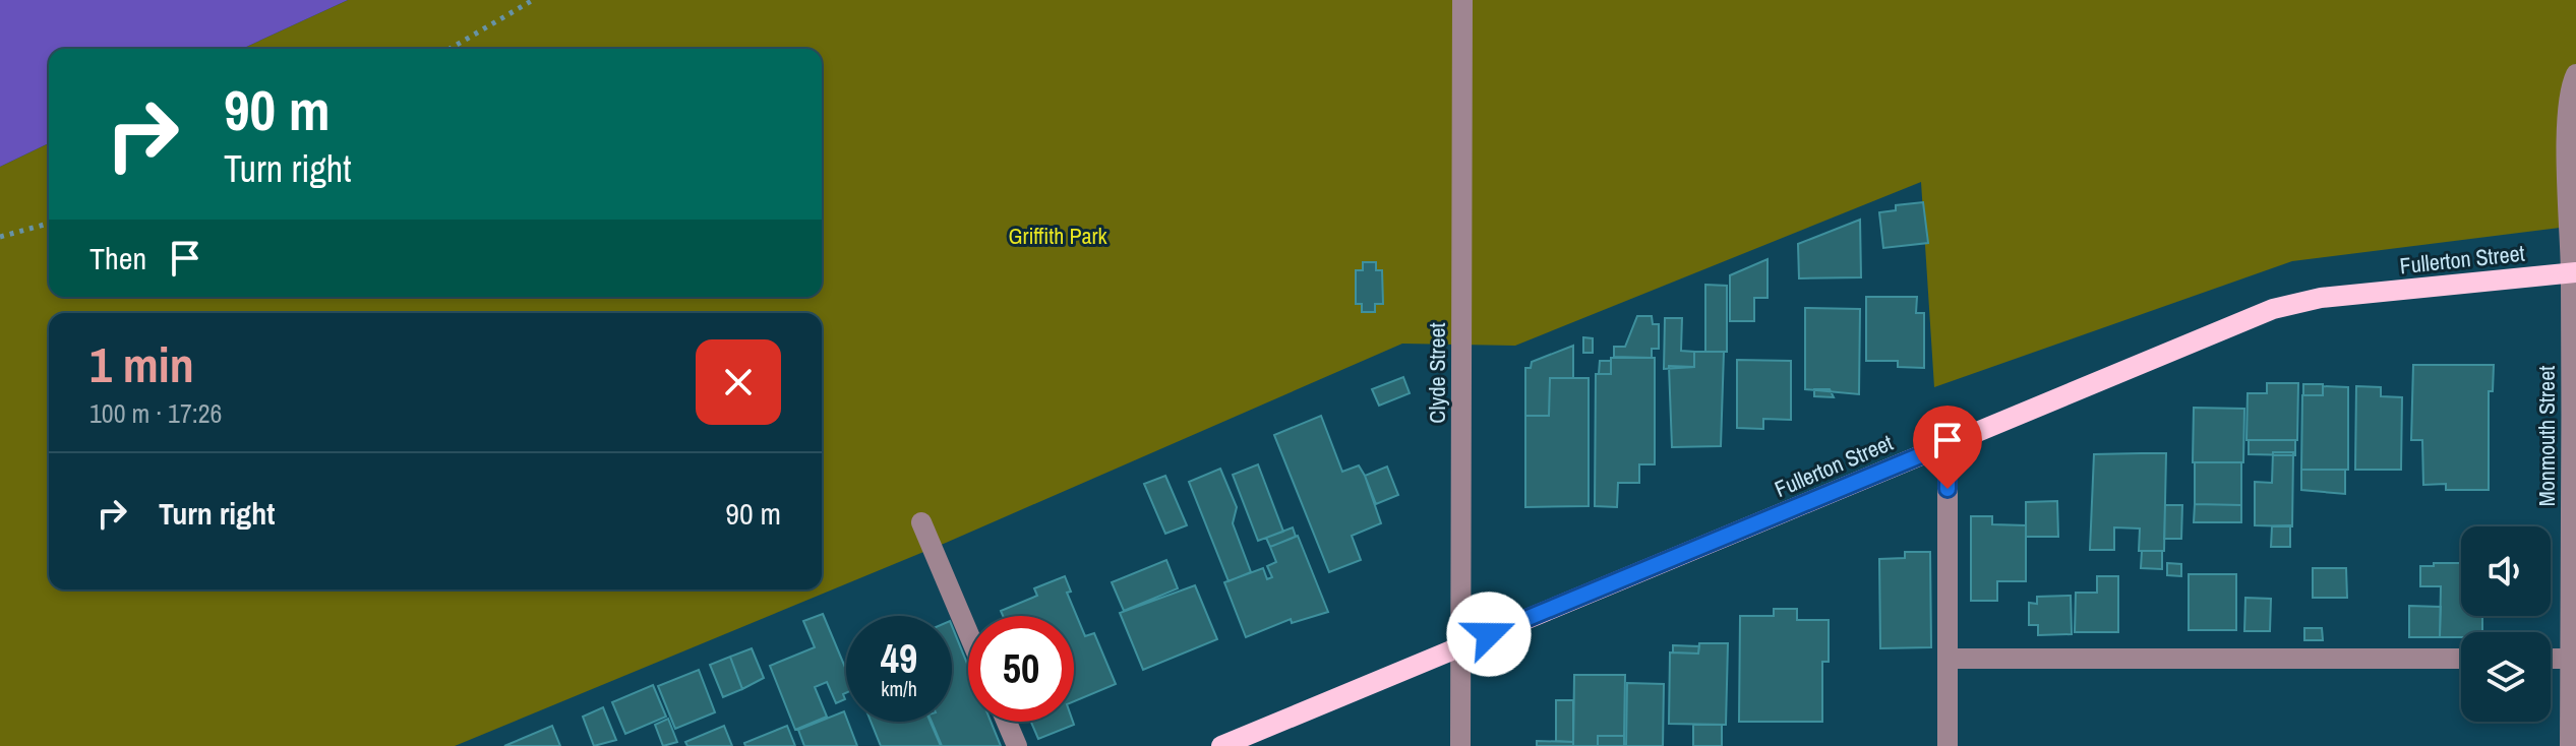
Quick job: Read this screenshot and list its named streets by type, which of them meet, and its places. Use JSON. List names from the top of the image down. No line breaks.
{"streets":{"main road":["Fullerton Street"],"street":["Clyde Street","Monmouth Street"]},"crossings":[["Fullerton Street","Clyde Street"],["Fullerton Street","Monmouth Street"]],"parks":["Griffith Park"],"page":{"turn":["90 m","Turn right"],"then":"Then","heading":["1 min","100 m · 17:26"],"list":[{"name":"Turn right","value":"90 m"}],"speed":"49 km/h","limit":"50"}}
